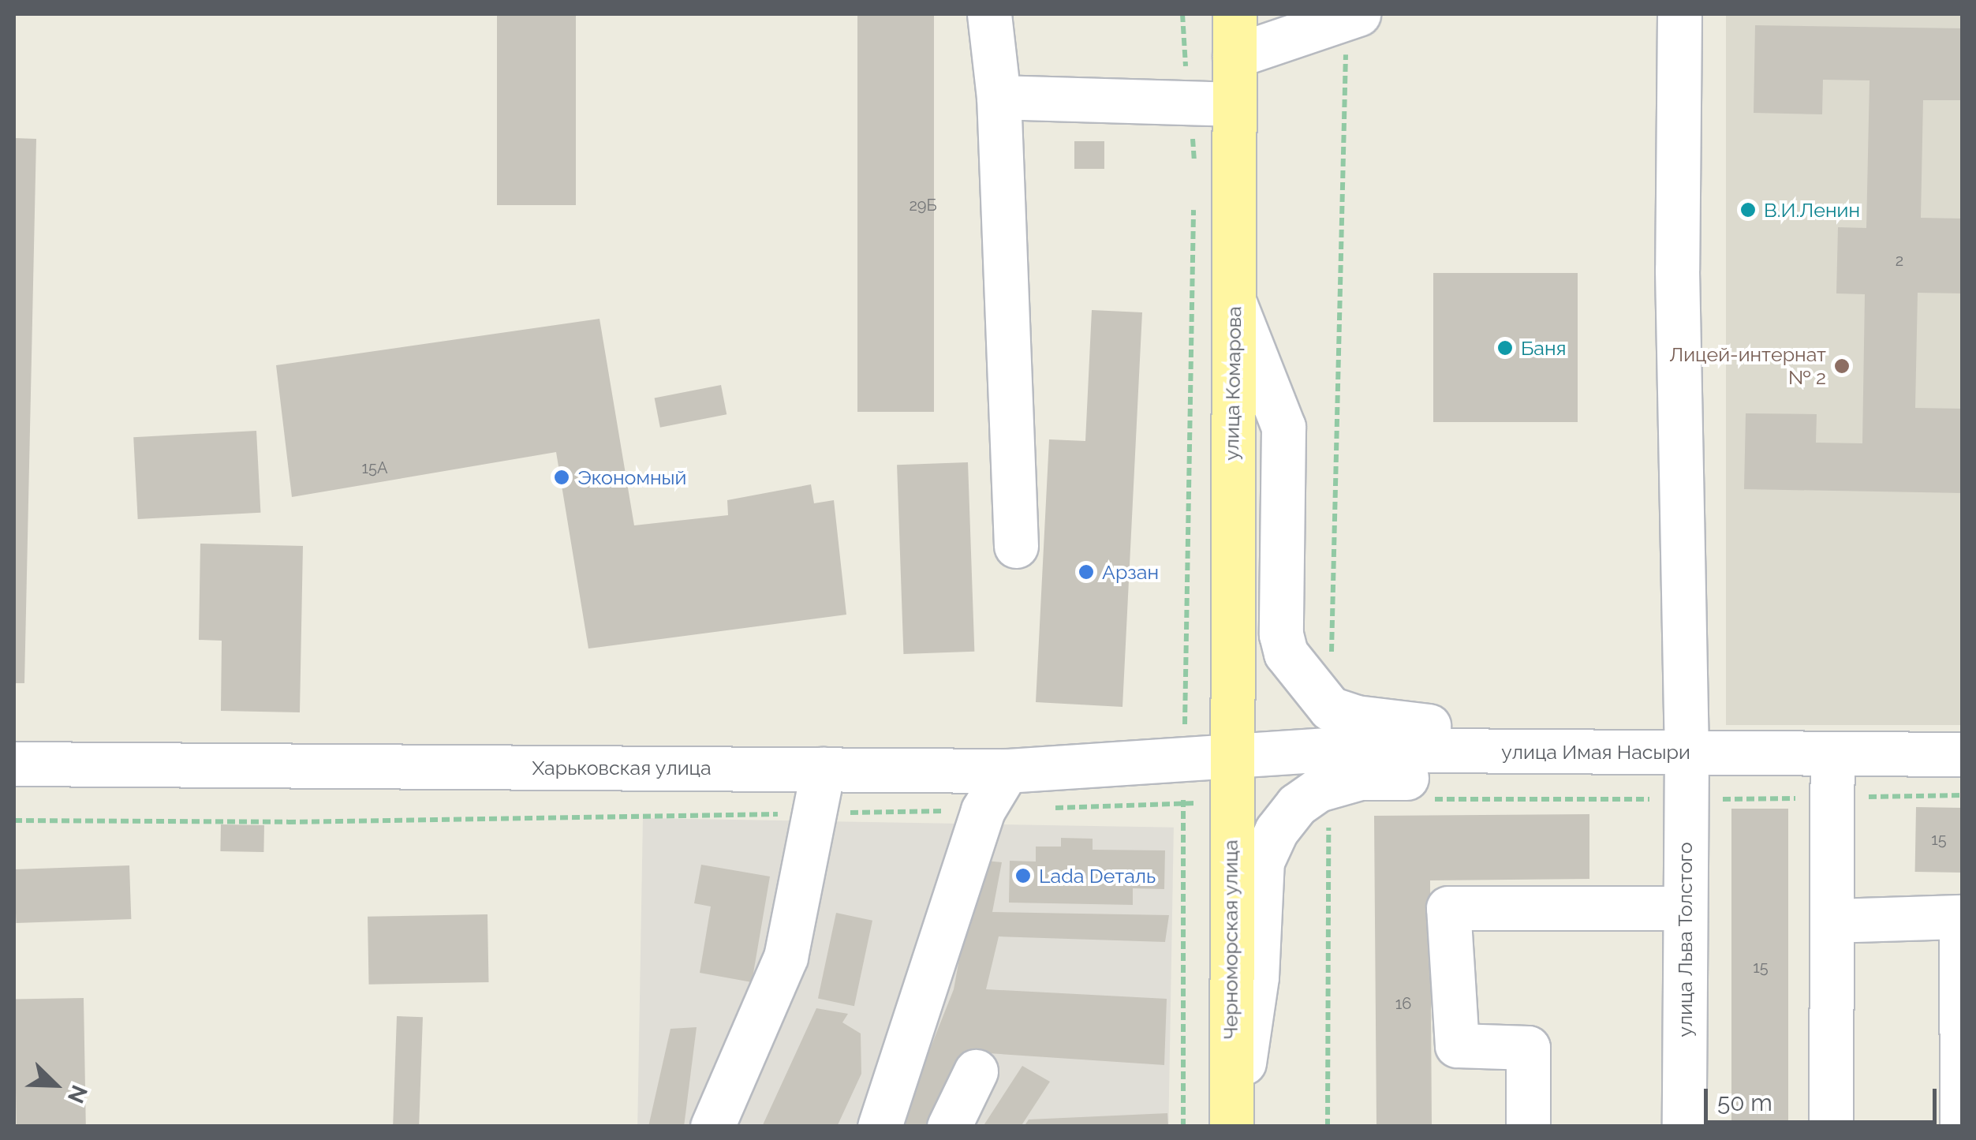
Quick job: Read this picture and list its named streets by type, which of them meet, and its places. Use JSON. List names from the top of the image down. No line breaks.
{"streets":{"main road":["улица Комарова","Черноморская улица"],"street":["улица Имая Насыри","Харьковская улица","улица Льва Толстого"]},"crossings":[["улица Комарова","улица Имая Насыри"],["улица Комарова","Харьковская улица"],["улица Комарова","Черноморская улица"],["улица Имая Насыри","Харьковская улица"],["улица Имая Насыри","Черноморская улица"],["улица Имая Насыри","улица Льва Толстого"],["Харьковская улица","Черноморская улица"]],"places":["В.И.Ленин","Баня","Лицей-интернат № 2","Экономный","Арзан","Lada Dеталь"],"house_numbers":["29Б","2","15А","15","15","16"],"scale_bar":"50 m","north":"bottom right"}
